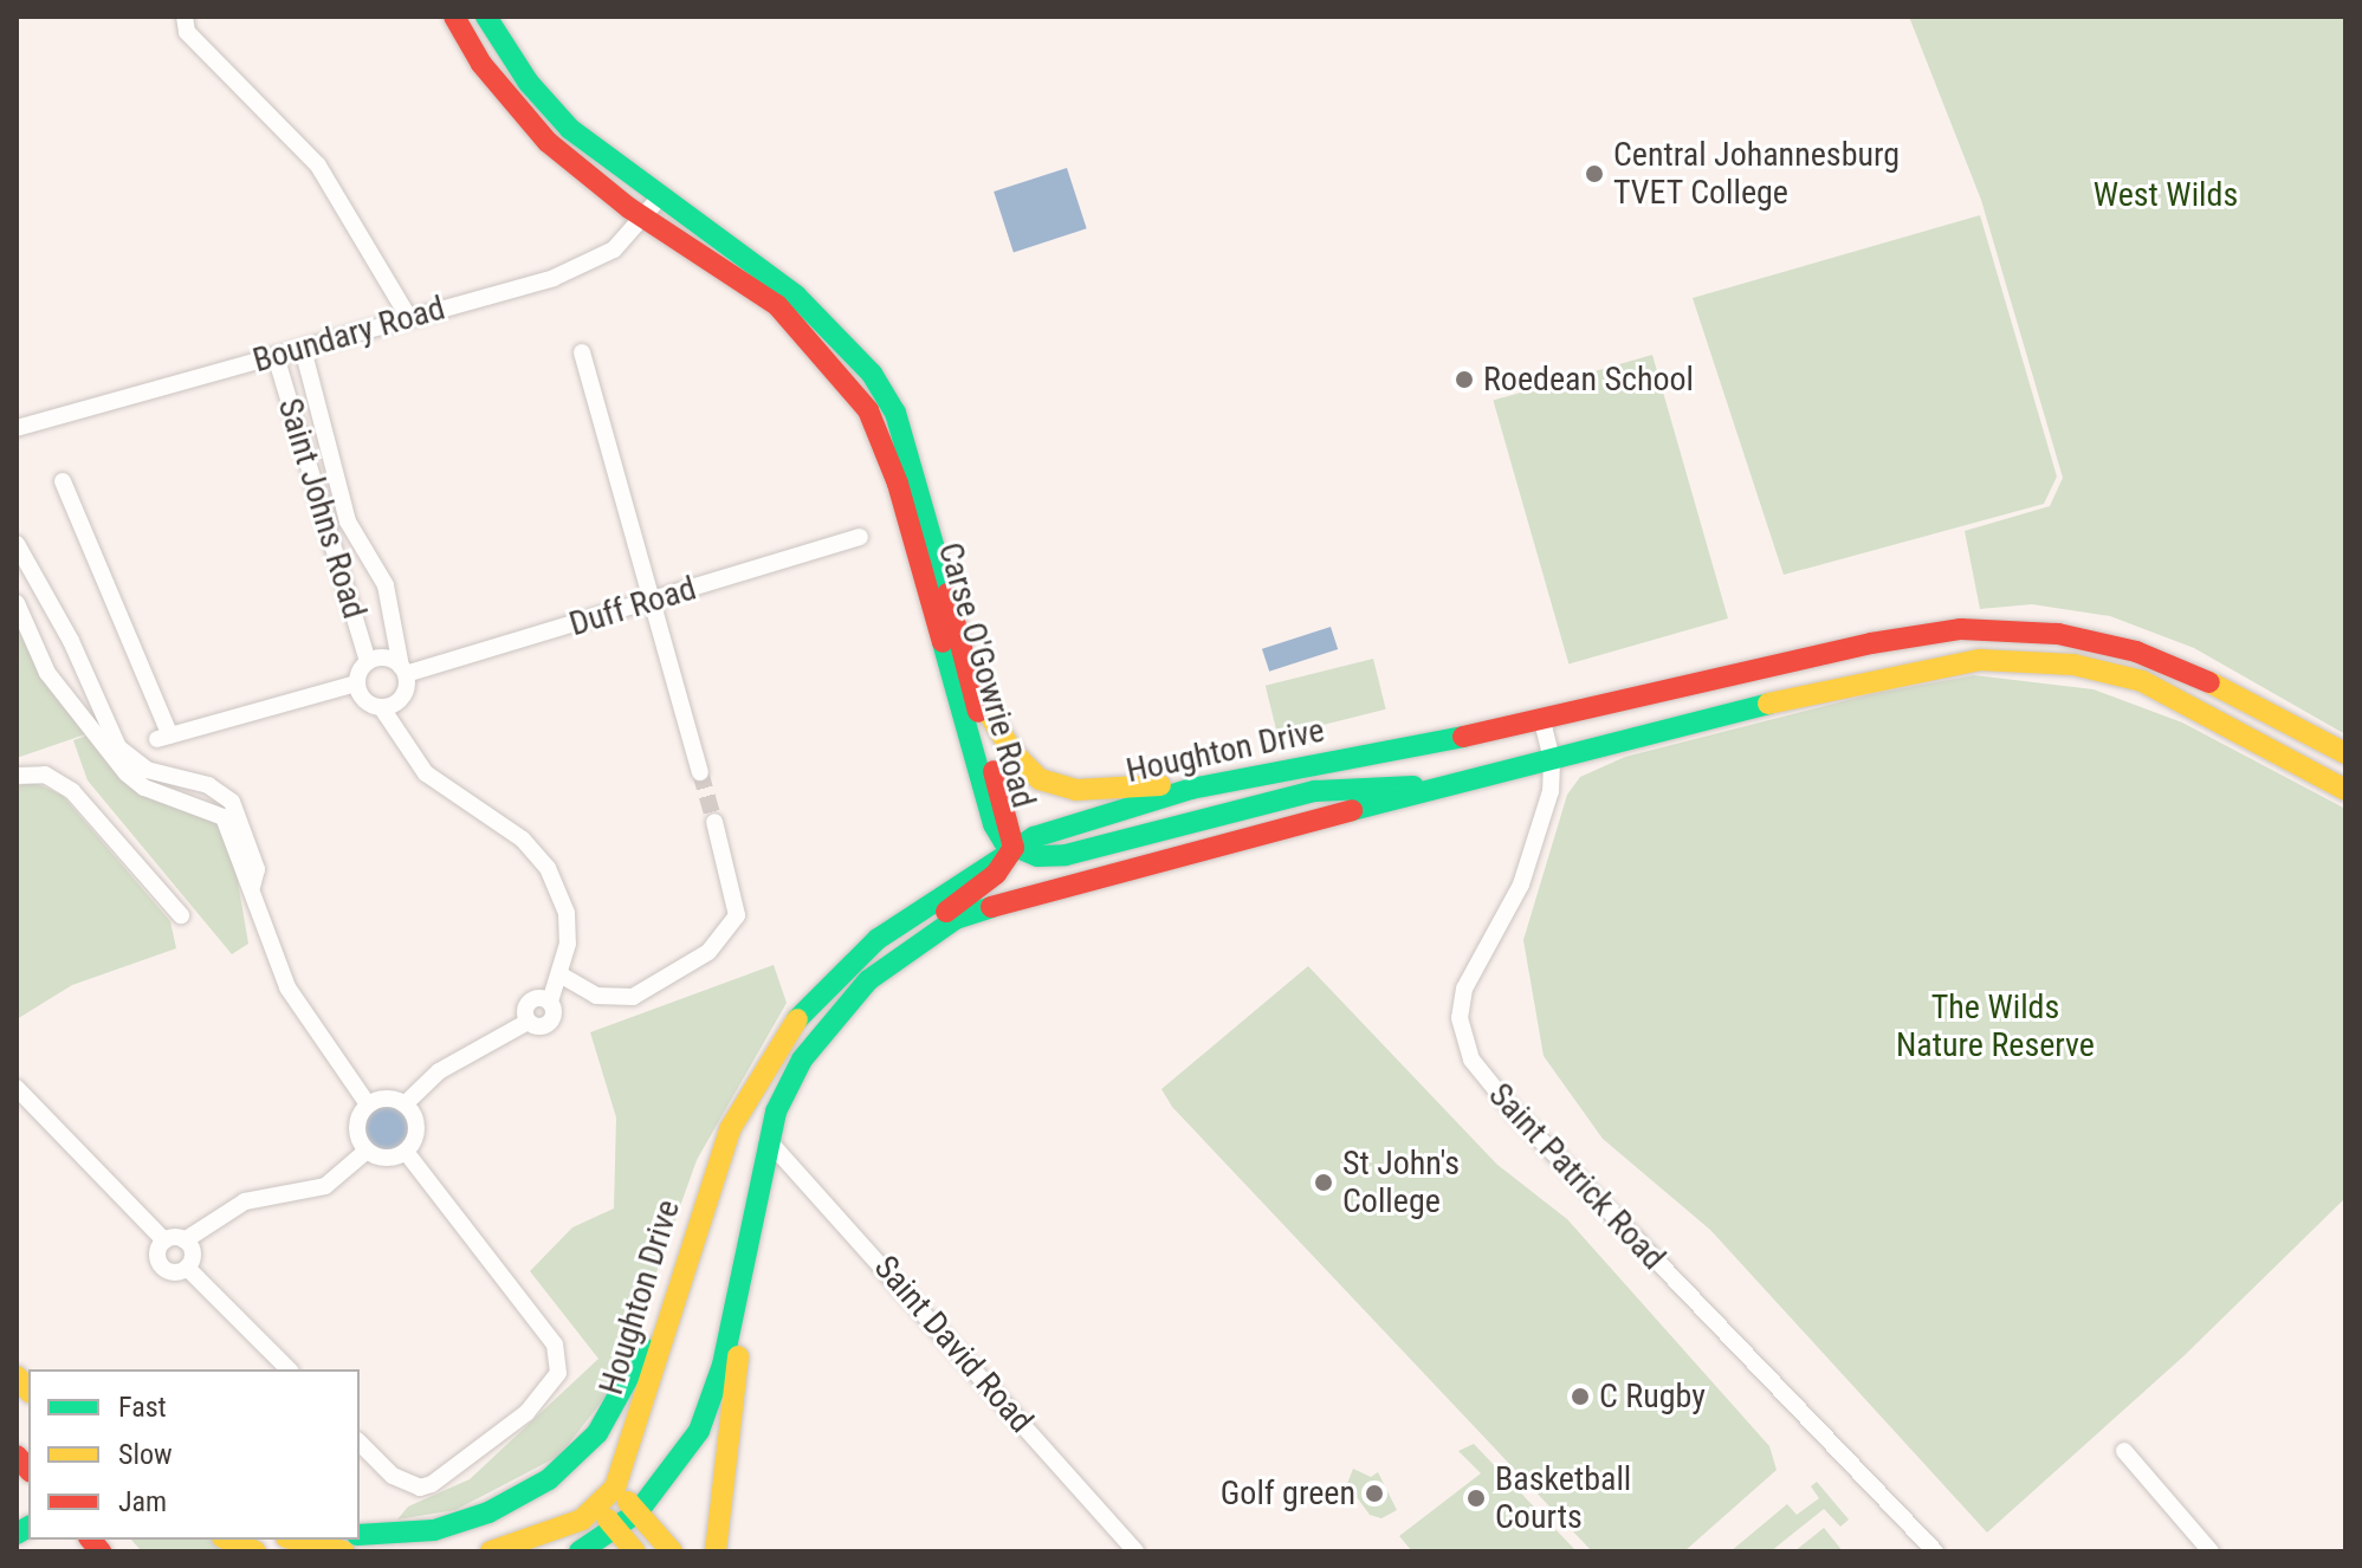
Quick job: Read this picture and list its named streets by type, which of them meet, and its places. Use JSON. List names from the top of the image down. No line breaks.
{"streets":{"main road":["Carse O'Gowrie Road","Houghton Drive"],"street":["Boundary Road","Saint Johns Road","Duff Road","Saint Patrick Road","Saint David Road"]},"crossings":[["Boundary Road","Saint Johns Road"],["Boundary Road","Carse O'Gowrie Road"],["Saint Johns Road","Duff Road"],["Carse O'Gowrie Road","Houghton Drive"],["Houghton Drive","Saint Patrick Road"]],"parks":["West Wilds","The Wilds Nature Reserve"],"places":["Central Johannesburg TVET College","Roedean School","St John's College","C Rugby","Golf green","Basketball Courts"],"legend":["Fast","Slow","Jam"]}
